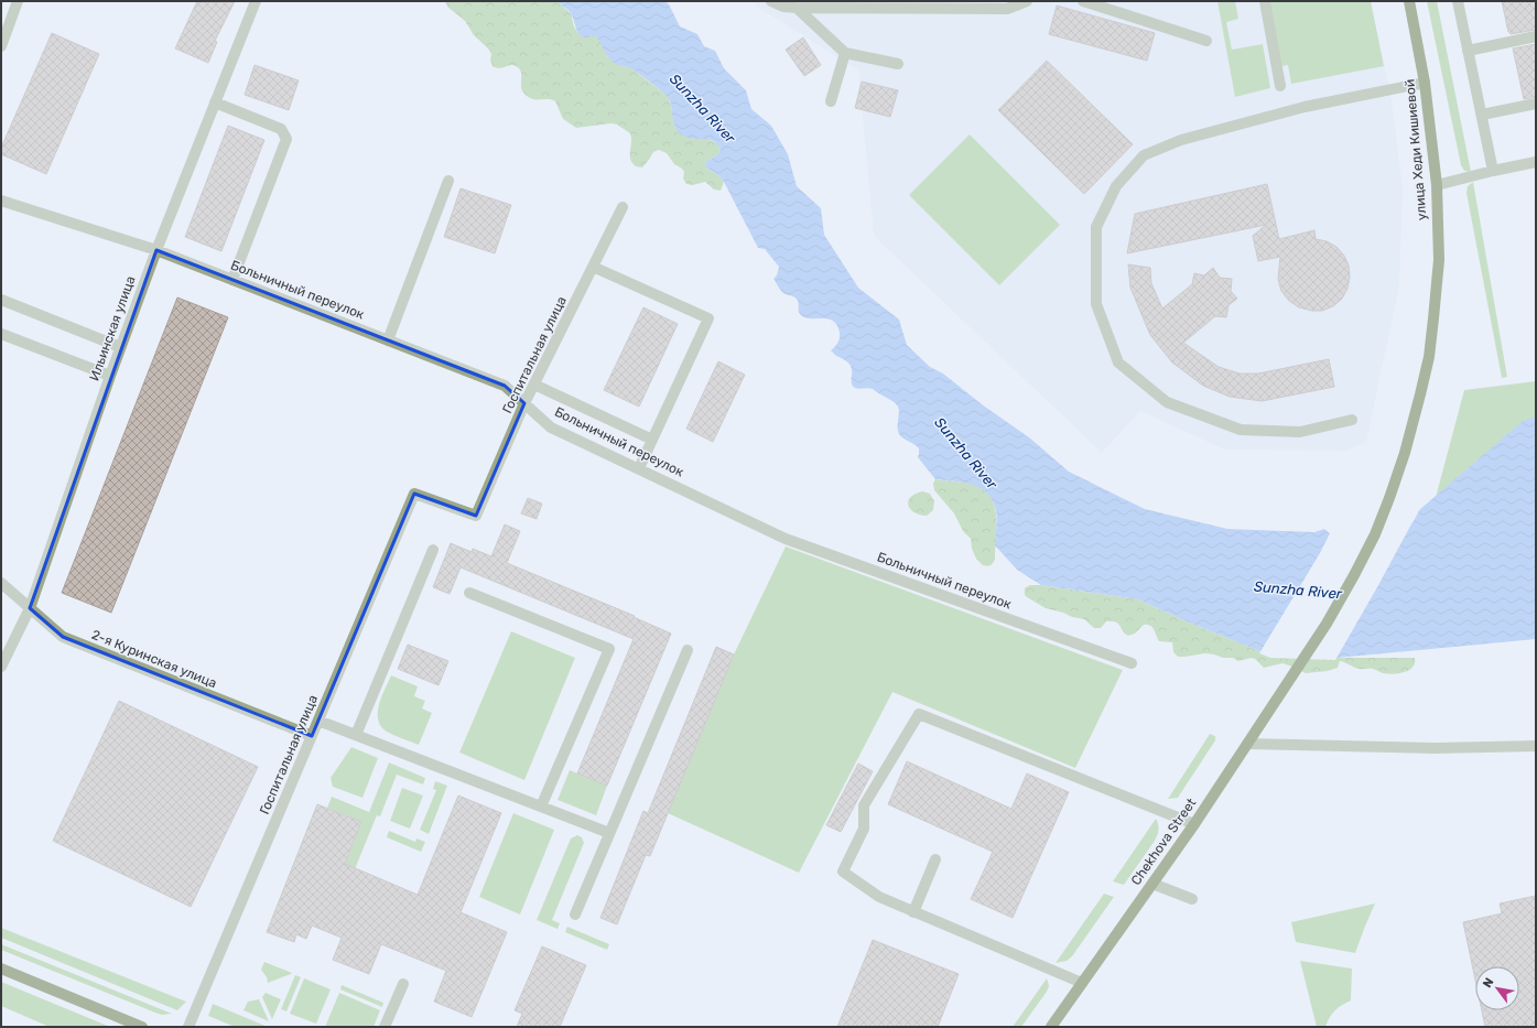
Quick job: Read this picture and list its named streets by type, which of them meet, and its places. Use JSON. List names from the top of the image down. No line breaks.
{"streets":{"main road":["улица Хеди Кишиевой","Chekhova Street"],"street":["Больничный переулок","Ильинская улица","Госпитальная улица","2-я Куринская улица"]},"crossings":[["улица Хеди Кишиевой","Chekhova Street"],["Больничный переулок","Ильинская улица"],["Больничный переулок","Госпитальная улица"],["Ильинская улица","2-я Куринская улица"],["Госпитальная улица","2-я Куринская улица"]],"water":["Sunzha River"],"north":"top left"}
